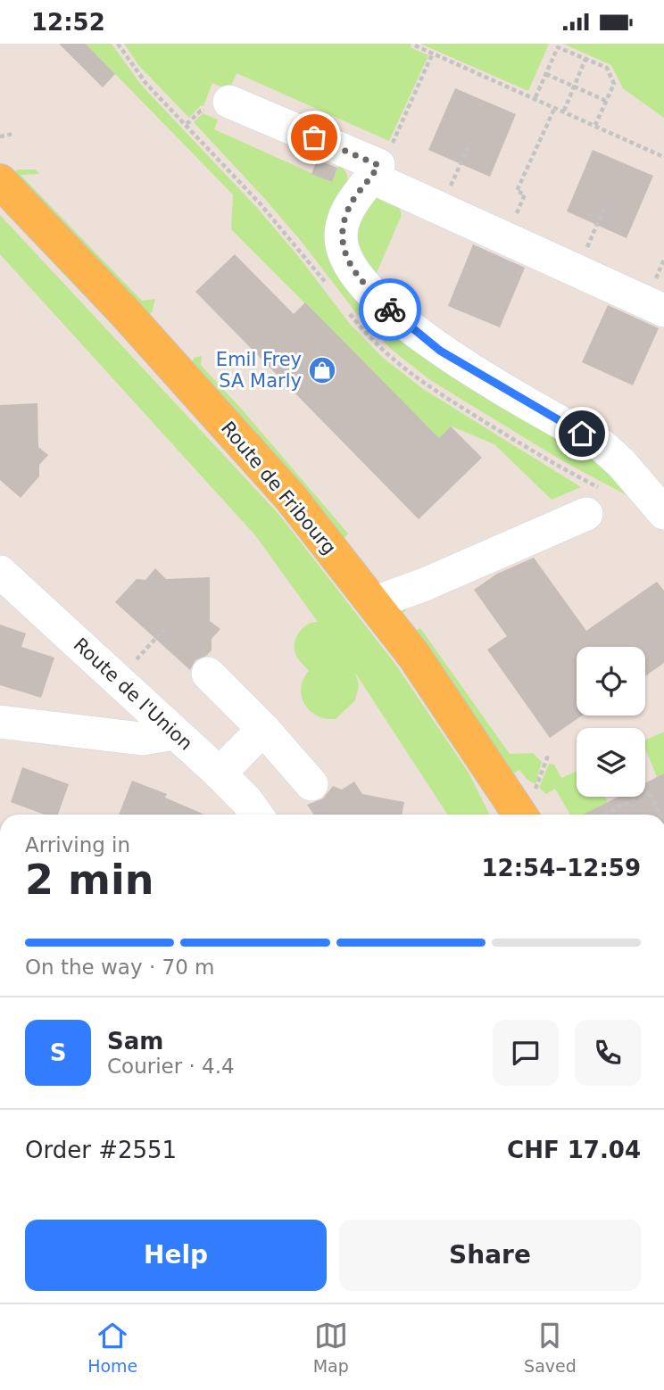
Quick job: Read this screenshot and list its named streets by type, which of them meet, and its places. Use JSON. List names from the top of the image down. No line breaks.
{"streets":{"main road":["Route de Fribourg"],"street":["Route de l'Union"]},"places":{"shop":["Emil Frey SA Marly"]},"page":{"status":"12:52","heading":["2 min","Arriving in","12:54–12:59"],"panel":["Sam","Courier · 4.4","Order #2551","CHF 17.04"],"bar":"On the way · 70 m","round":"S","buttons":["Help","Share"],"tabs":["Home","Map","Saved"]}}
